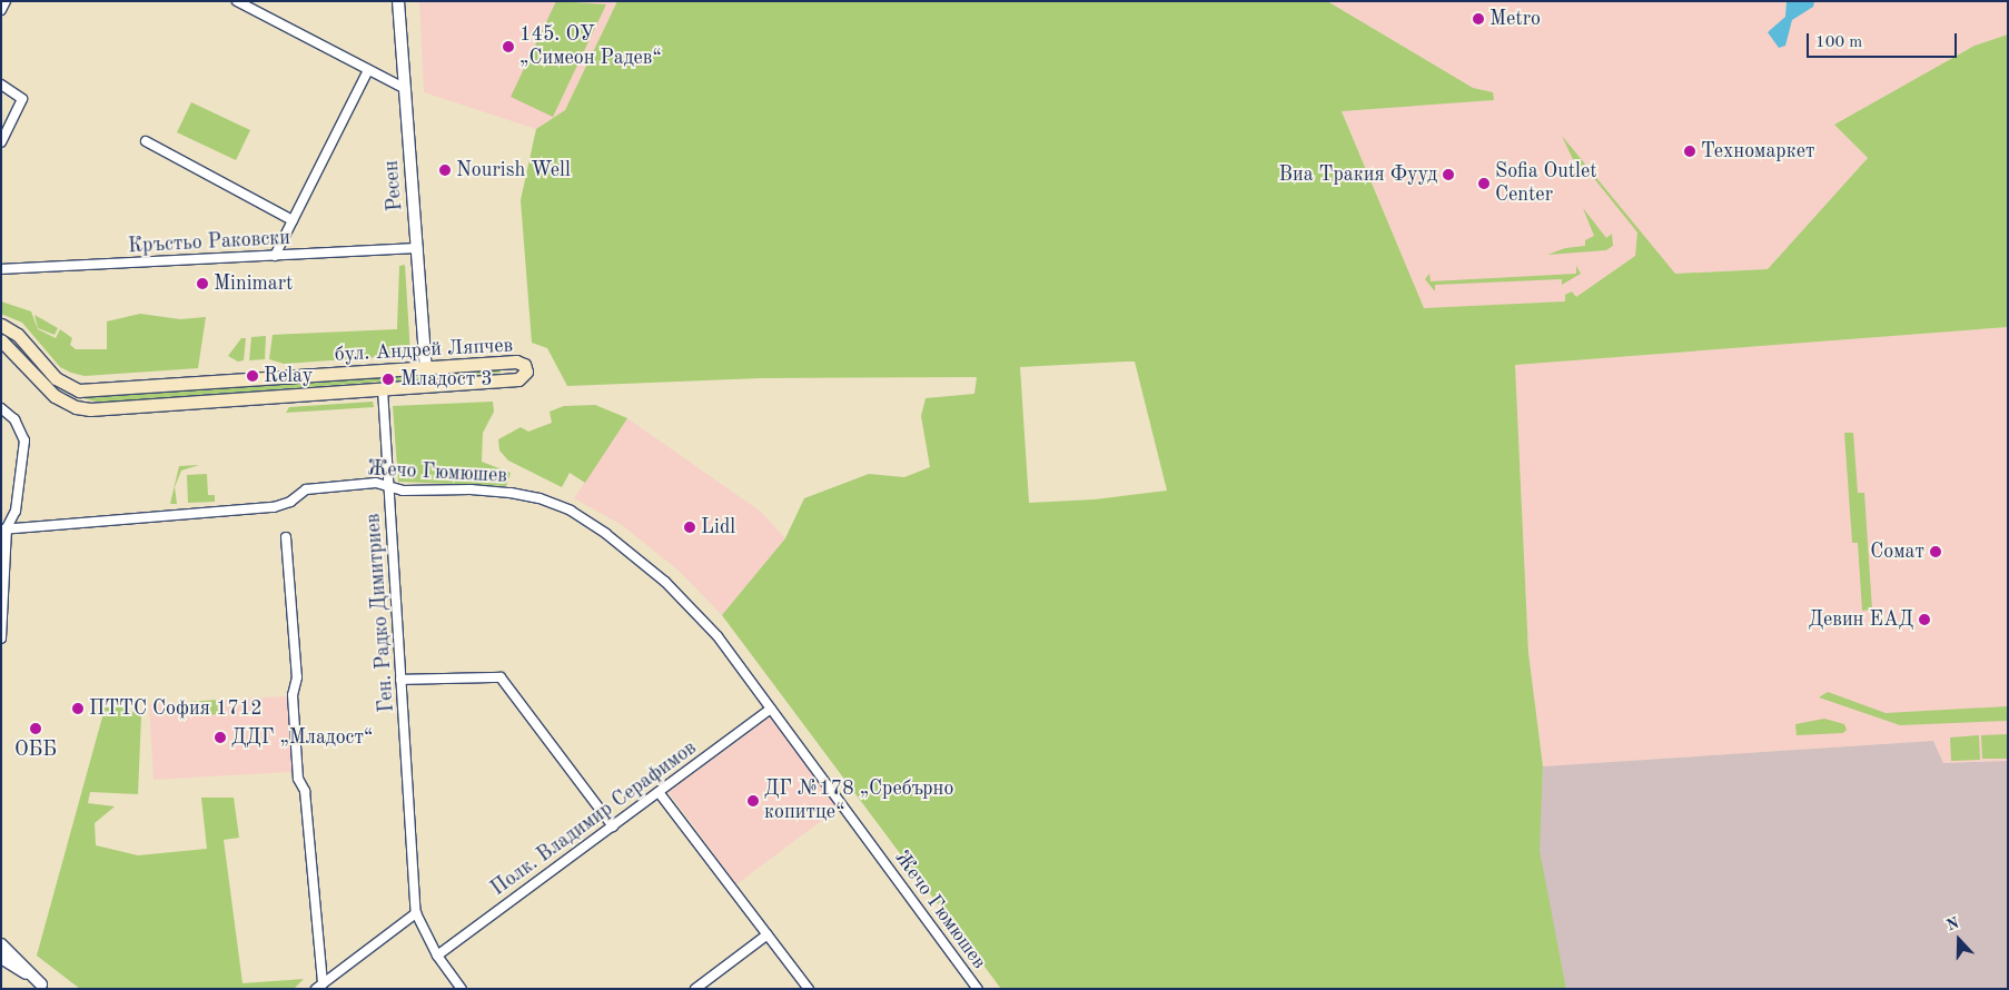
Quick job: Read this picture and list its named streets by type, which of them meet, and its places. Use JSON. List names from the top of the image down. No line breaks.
{"streets":{"main road":["бул. Андрей Ляпчев"],"street":["Ресен","Кръстьо Раковски","Жечо Гюмюшев","Ген. Радко Димитриев","Полк. Владимир Серафимов"]},"crossings":[["Ресен","Кръстьо Раковски"],["Ресен","бул. Андрей Ляпчев"],["бул. Андрей Ляпчев","Ген. Радко Димитриев"],["Жечо Гюмюшев","Ген. Радко Димитриев"],["Жечо Гюмюшев","Полк. Владимир Серафимов"],["Ген. Радко Димитриев","Полк. Владимир Серафимов"]],"places":["Metro","145. ОУ „Симеон Радев“","Техномаркет","Nourish Well","Виа Тракия Фууд","Sofia Outlet Center","Minimart","Relay","Младост 3","Lidl","Сомат","Девин ЕАД","ПТТС София 1712","ОББ","ДДГ „Младост“","ДГ №178 „Сребърно копитце“"],"scale_bar":"100 m","north":"top"}
